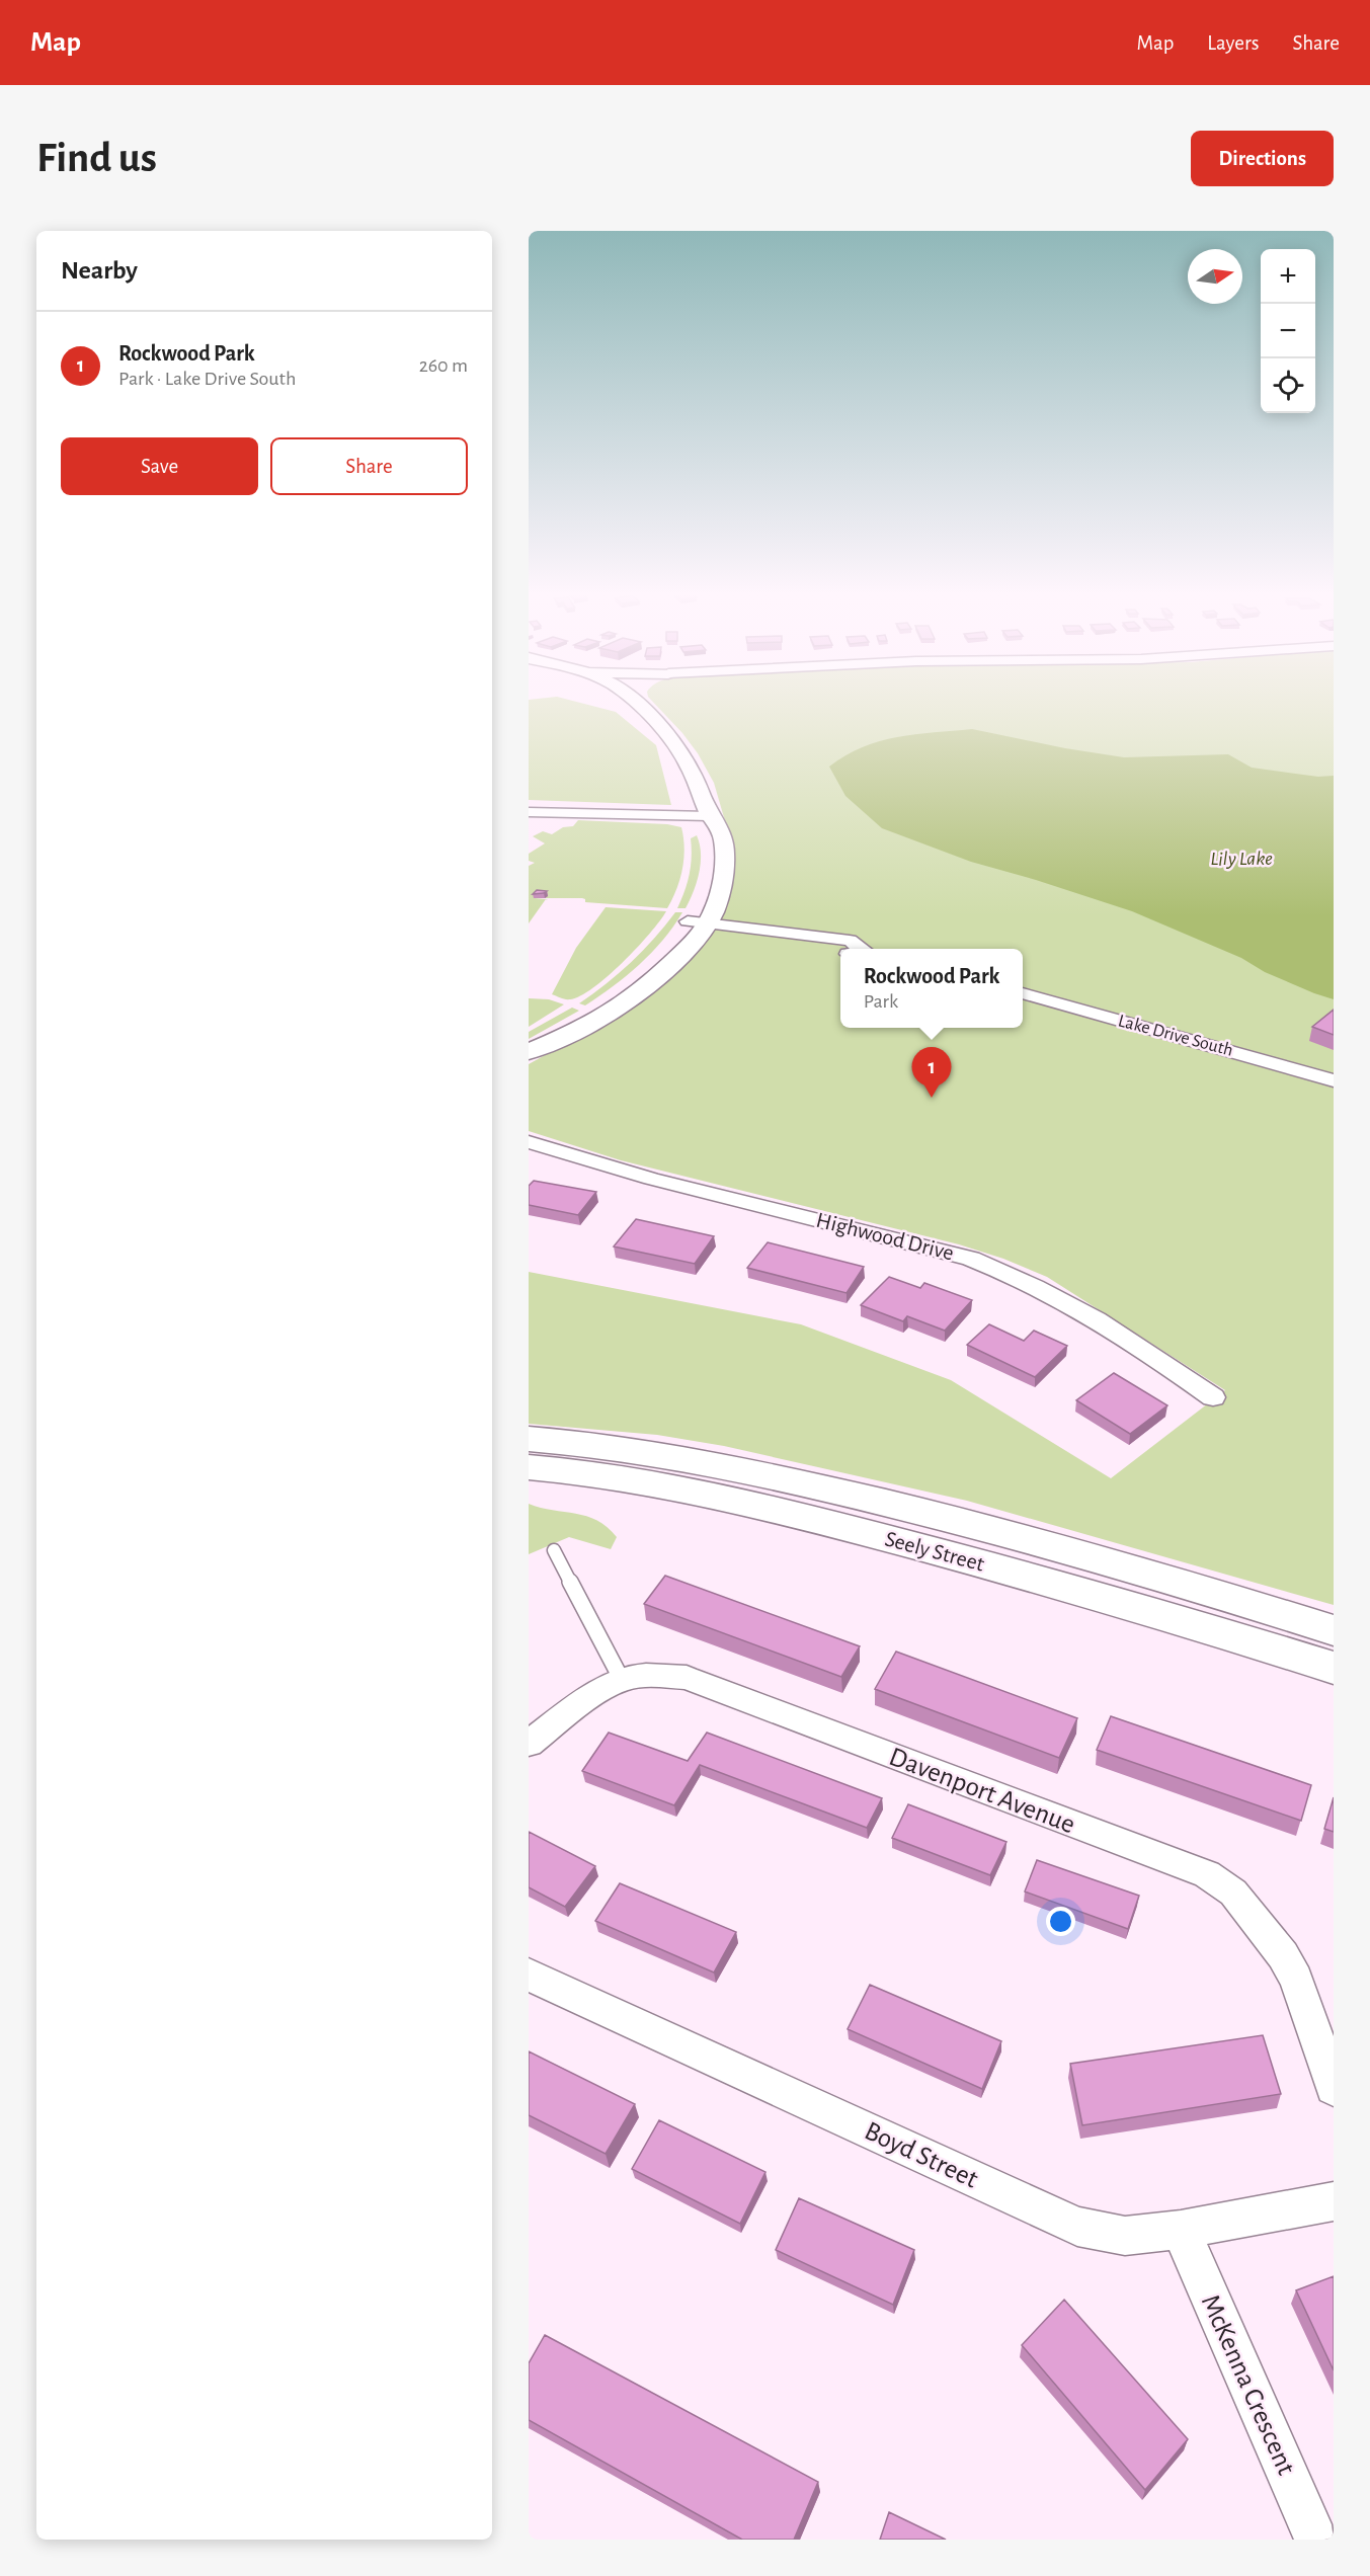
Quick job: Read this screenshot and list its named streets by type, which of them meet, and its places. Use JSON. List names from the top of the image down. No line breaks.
{"streets":{"main road":["Seely Street"],"street":["Lake Drive South","Highwood Drive","Davenport Avenue","Boyd Street","McKenna Crescent"]},"crossings":[["Boyd Street","McKenna Crescent"]],"water":["Lily Lake"],"north":"right","page":{"header":"Map","nav":["Map","Layers","Share"],"buttons":["Directions",["Save","Share"]],"title":"Find us","heading":"Nearby","map_buttons":["+","−"],"list":[{"mark":"1","name":"Rockwood Park","note":"Park · Lake Drive South","value":"260 m"}],"popup":["Rockwood Park","Park"],"pins":"1"}}
